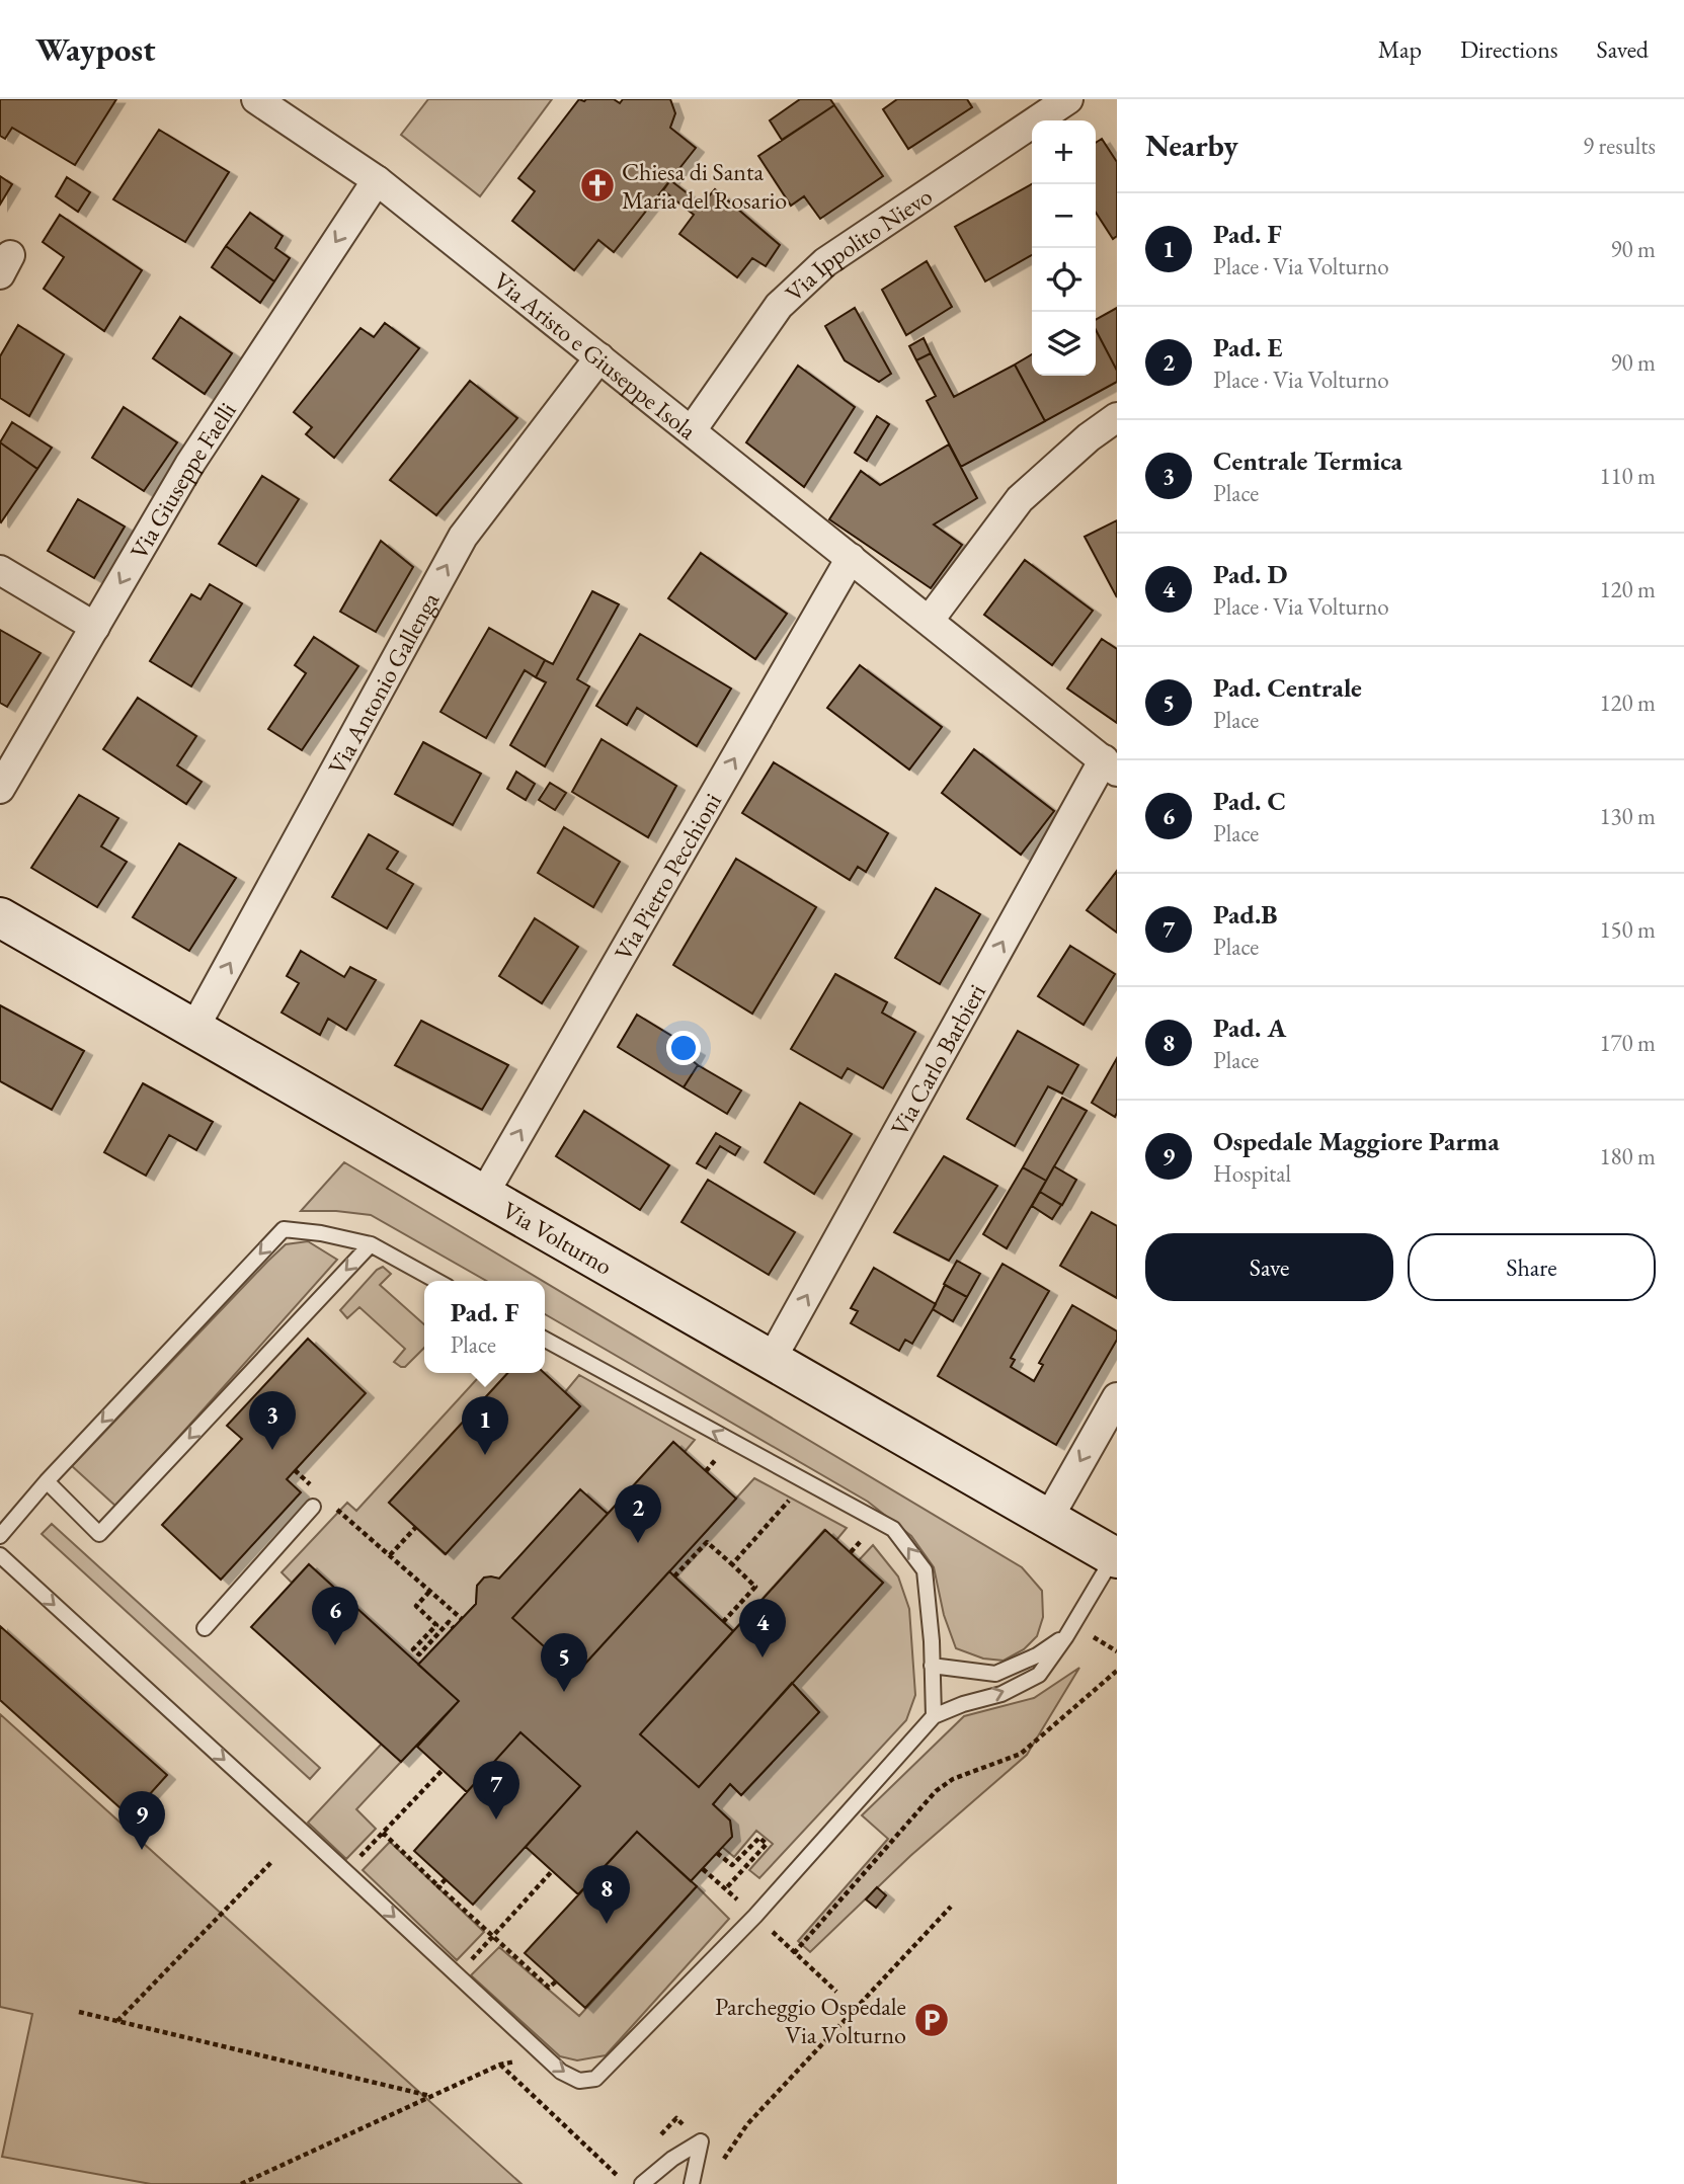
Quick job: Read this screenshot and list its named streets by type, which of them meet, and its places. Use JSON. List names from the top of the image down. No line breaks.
{"streets":{"street":["Via Ippolito Nievo","Via Aristo e Giuseppe Isola","Via Giuseppe Faelli","Via Antonio Gallenga","Via Pietro Pecchioni","Via Carlo Barbieri","Via Volturno"]},"crossings":[["Via Ippolito Nievo","Via Aristo e Giuseppe Isola"],["Via Aristo e Giuseppe Isola","Via Giuseppe Faelli"],["Via Aristo e Giuseppe Isola","Via Antonio Gallenga"],["Via Aristo e Giuseppe Isola","Via Pietro Pecchioni"],["Via Aristo e Giuseppe Isola","Via Carlo Barbieri"],["Via Antonio Gallenga","Via Volturno"],["Via Pietro Pecchioni","Via Volturno"],["Via Carlo Barbieri","Via Volturno"]],"one_way":["Via Giuseppe Faelli","Via Antonio Gallenga","Via Pietro Pecchioni","Via Carlo Barbieri"],"places":{"church":["Chiesa di Santa Maria del Rosario"],"parking":["Parcheggio Ospedale Via Volturno"]},"page":{"header":"Waypost","nav":["Map","Directions","Saved"],"heading":["Nearby","9 results"],"map_buttons":["+","−"],"list":[{"mark":"1","name":"Pad. F","note":"Place · Via Volturno","value":"90 m"},{"mark":"2","name":"Pad. E","note":"Place · Via Volturno","value":"90 m"},{"mark":"3","name":"Centrale Termica","note":"Place","value":"110 m"},{"mark":"4","name":"Pad. D","note":"Place · Via Volturno","value":"120 m"},{"mark":"5","name":"Pad. Centrale","note":"Place","value":"120 m"},{"mark":"6","name":"Pad. C","note":"Place","value":"130 m"},{"mark":"7","name":"Pad.B","note":"Place","value":"150 m"},{"mark":"8","name":"Pad. A","note":"Place","value":"170 m"},{"mark":"9","name":"Ospedale Maggiore Parma","note":"Hospital","value":"180 m"}],"buttons":["Save","Share"],"popup":["Pad. F","Place"],"pins":["3","1","2","6","4","5","7","9","8"]}}
